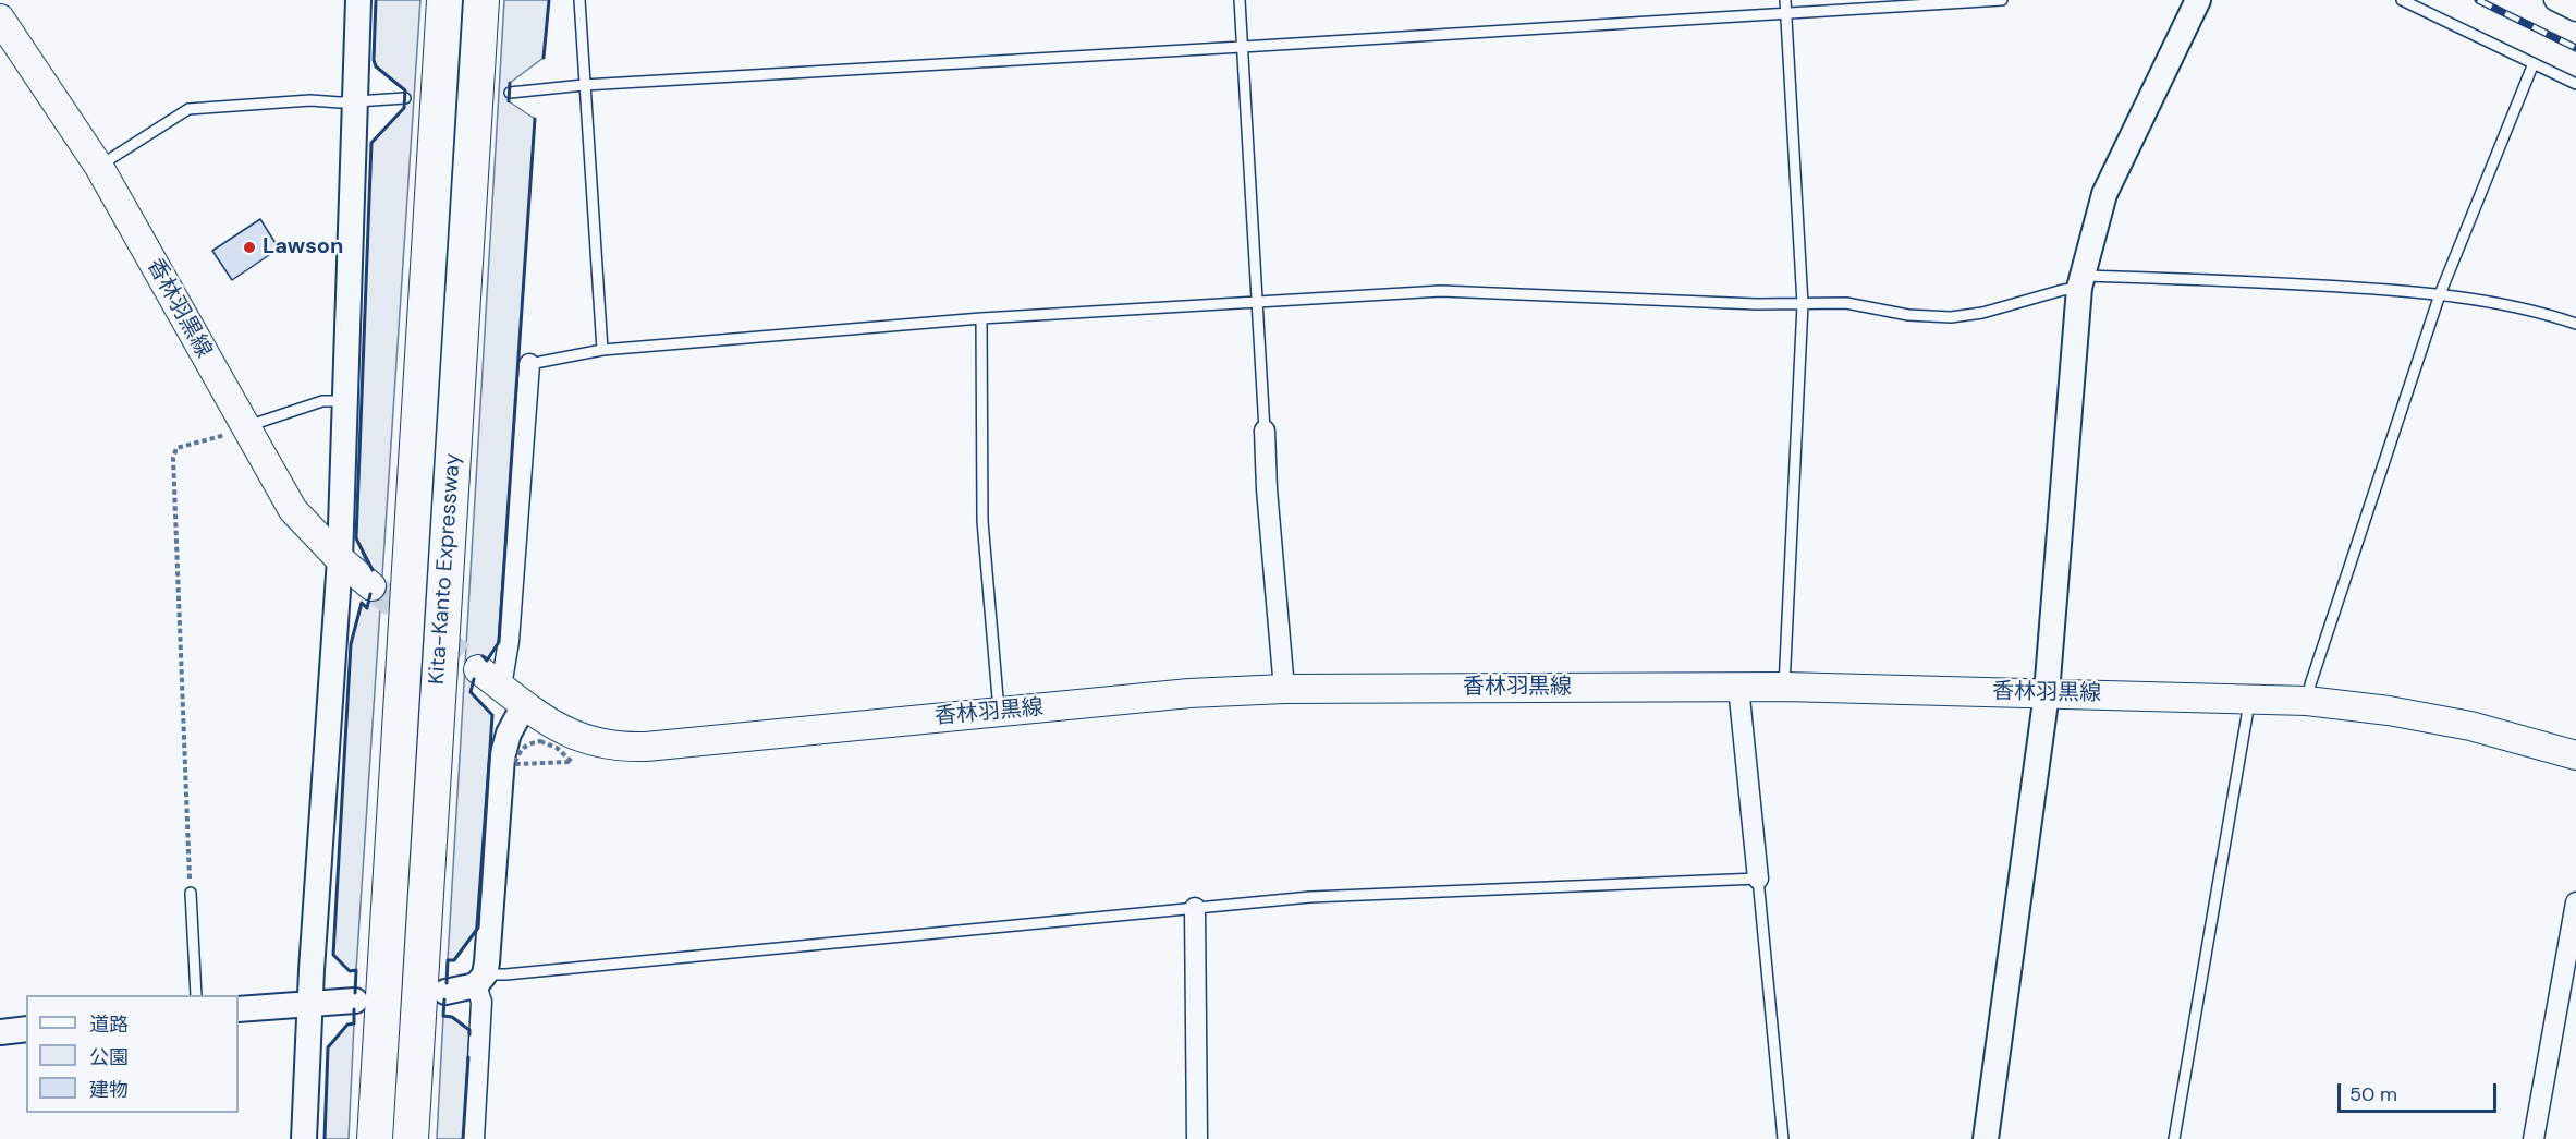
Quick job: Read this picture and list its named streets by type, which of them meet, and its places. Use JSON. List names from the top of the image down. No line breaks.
{"streets":{"highway":["Kita-Kanto Expressway"],"main road":["香林羽黒線"]},"places":["Lawson"],"legend":["道路","公園","建物"],"scale_bar":"50 m"}
